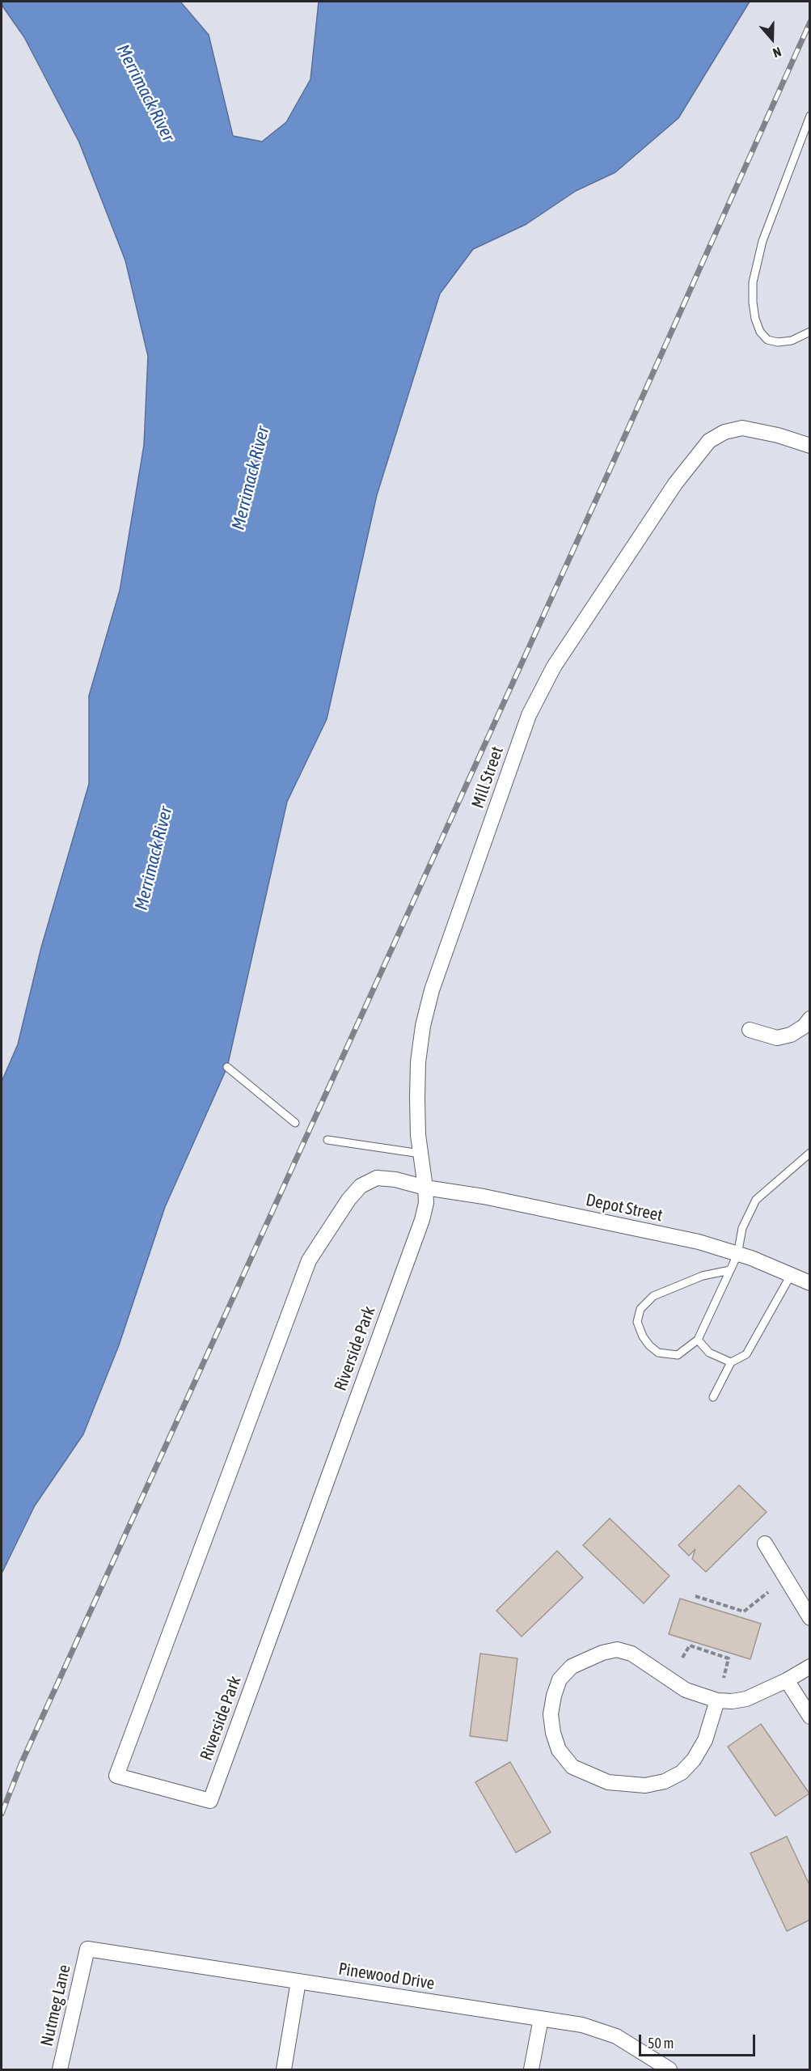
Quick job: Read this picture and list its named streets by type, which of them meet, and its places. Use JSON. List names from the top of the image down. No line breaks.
{"streets":{"street":["Mill Street","Depot Street","Riverside Park","Pinewood Drive","Nutmeg Lane"]},"crossings":[["Mill Street","Depot Street"],["Mill Street","Riverside Park"],["Depot Street","Riverside Park"],["Pinewood Drive","Nutmeg Lane"]],"water":["Merrimack River"],"scale_bar":"50 m","north":"bottom"}
